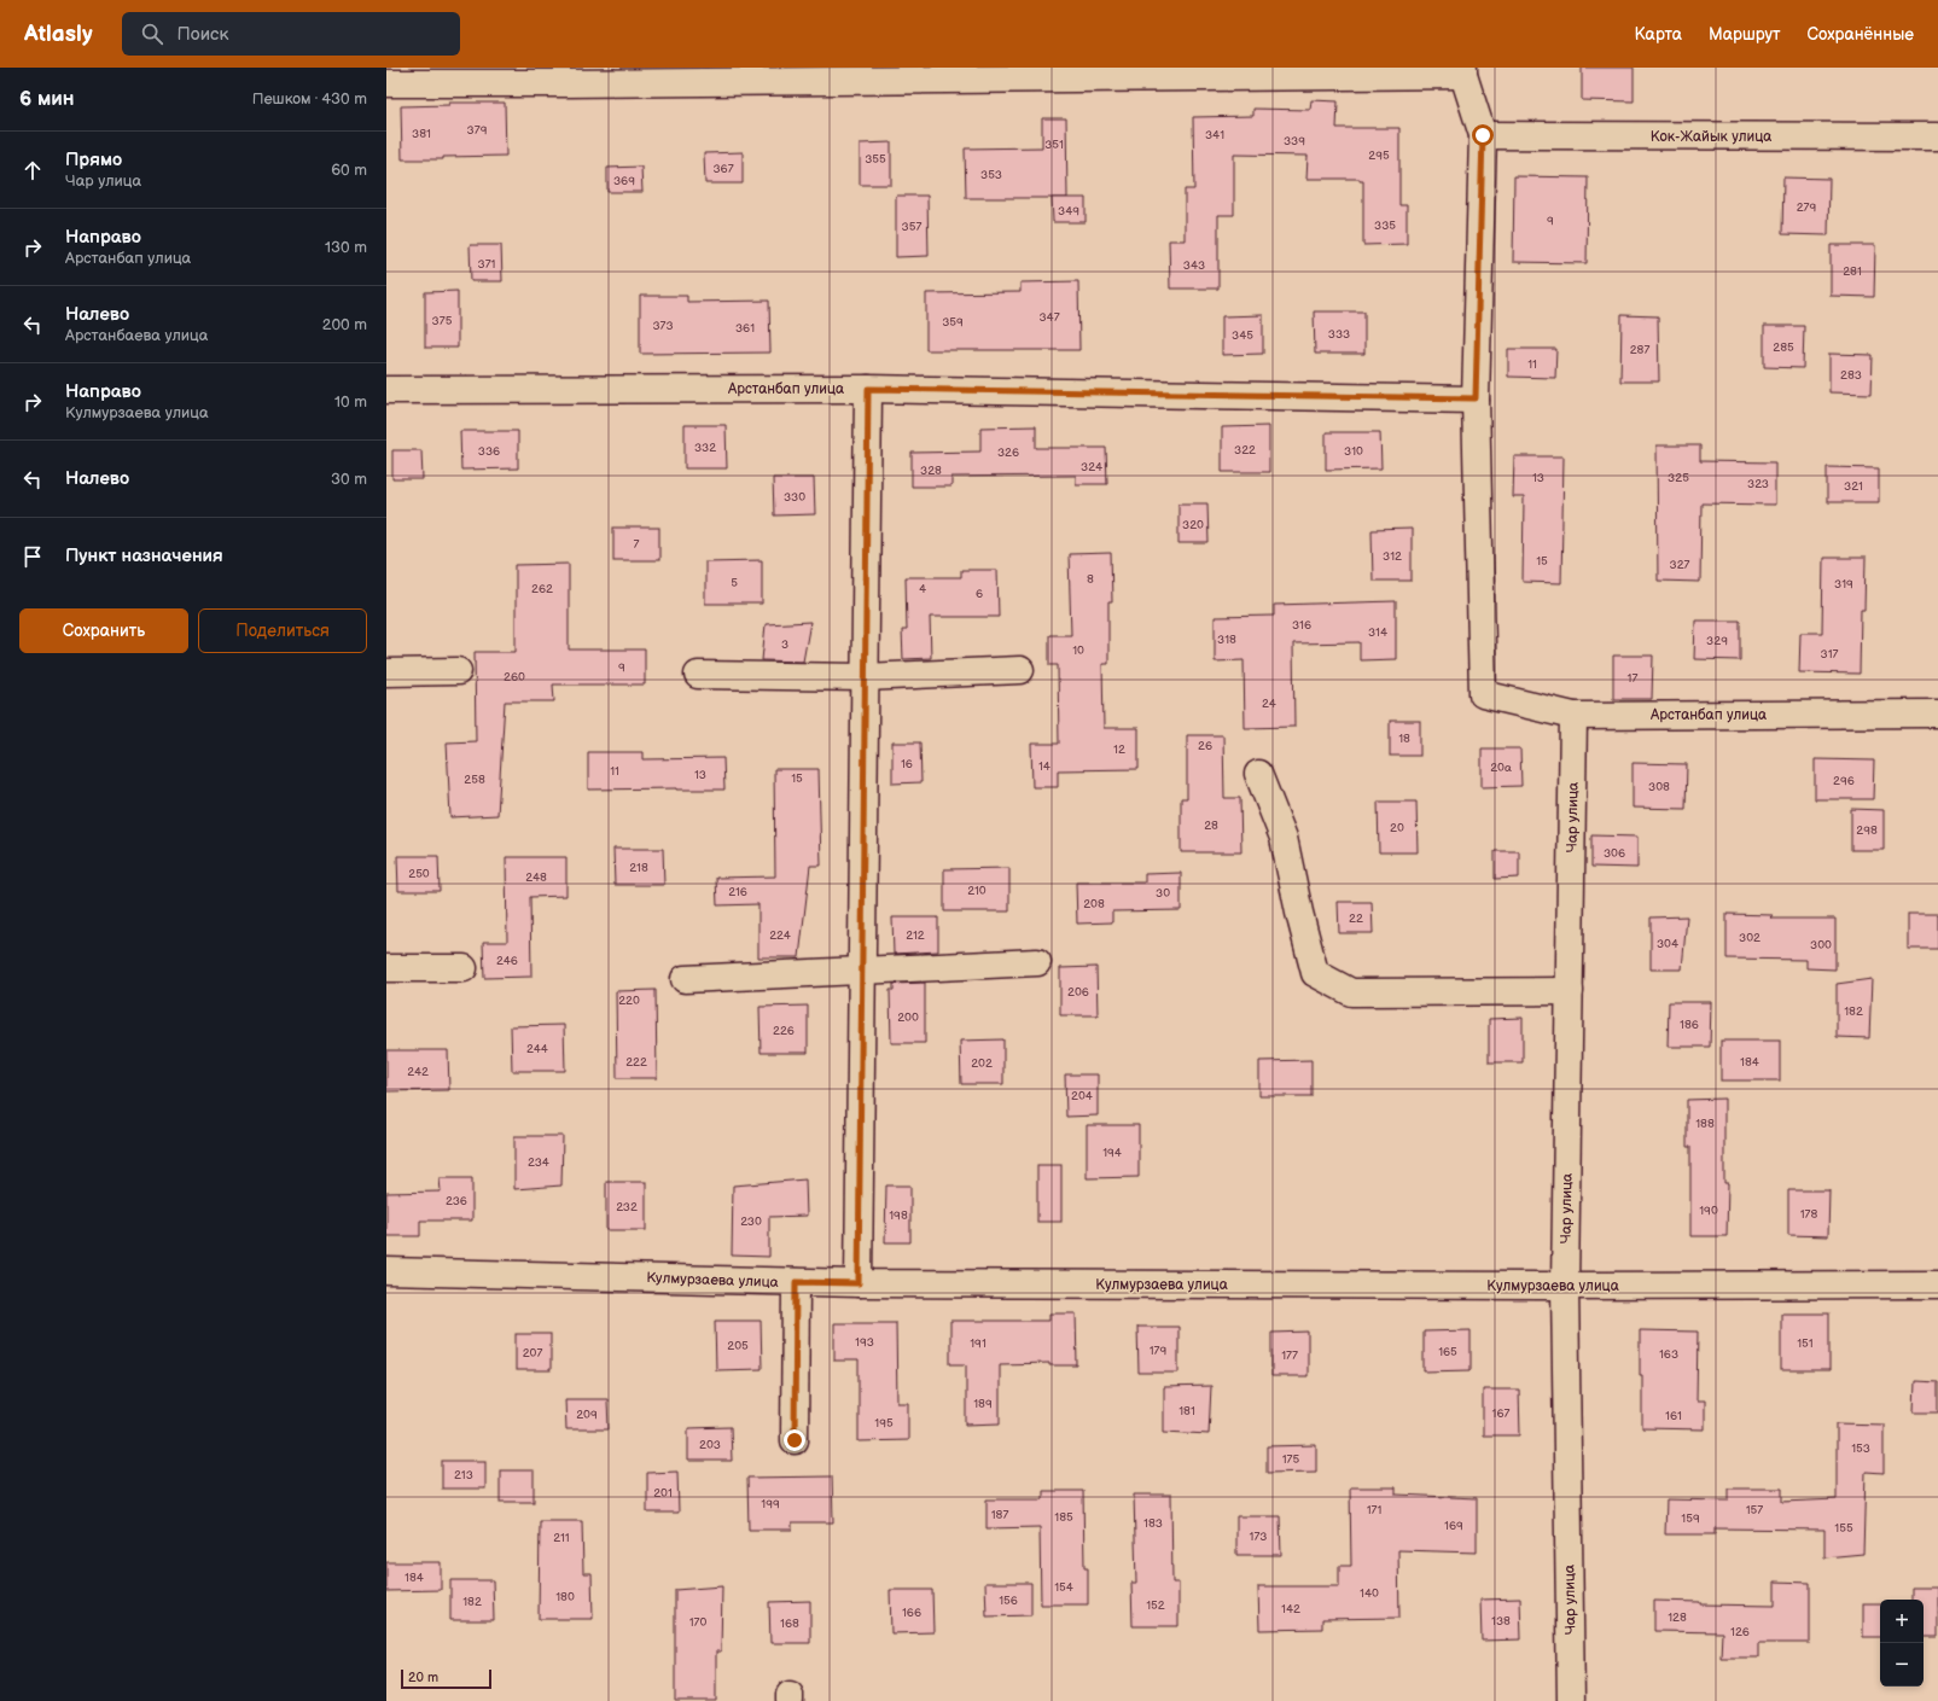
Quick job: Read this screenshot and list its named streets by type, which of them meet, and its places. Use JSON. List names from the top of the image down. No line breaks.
{"streets":{"street":["Кок-Жайык улица","Арстанбап улица","Чар улица","Кулмурзаева улица"]},"crossings":[["Арстанбап улица","Чар улица"],["Чар улица","Кулмурзаева улица"]],"house_numbers":["379","381","341","339","351","295","355","367","353","369","279","349","9","335","357","371","343","281","347","375","359","373","361","333","345","285","287","11","283","332","322","336","310","326","324","328","13","325","323","321","330","320","7","312","15","327","8","5","319","262","4","6","316","314","318","329","3","10","317","9","260","17","24","18","26","12","16","14","20а","11","13","15","258","296","308","28","20","298","306","218","250","248","210","216","30","208","22","224","212","302","304","300","246","206","220","182","200","186","226","244","222","184","202","242","204","188","194","234","236","232","190","178","198","230","193","191","151","205","179","165","207","163","177","189","181","167","209","161","195","203","153","175","213","201","199","171","157","187","185","159","183","169","155","173","211","184","154","140","180","156","182","152","142","166","128","138","170","168","126"],"scale_bar":"20 m","page":{"header":"Atlasly","search":"Поиск","nav":["Карта","Маршрут","Сохранённые"],"heading":["6 мин","Пешком · 430 m"],"list":[["Прямо","Чар улица","60 m"],["Направо","Арстанбап улица","130 m"],["Налево","Арстанбаева улица","200 m"],["Направо","Кулмурзаева улица","10 m"],["Налево","30 m"],"Пункт назначения"],"buttons":["Сохранить","Поделиться"],"map_buttons":["+","−"],"scale":"20 m"}}
